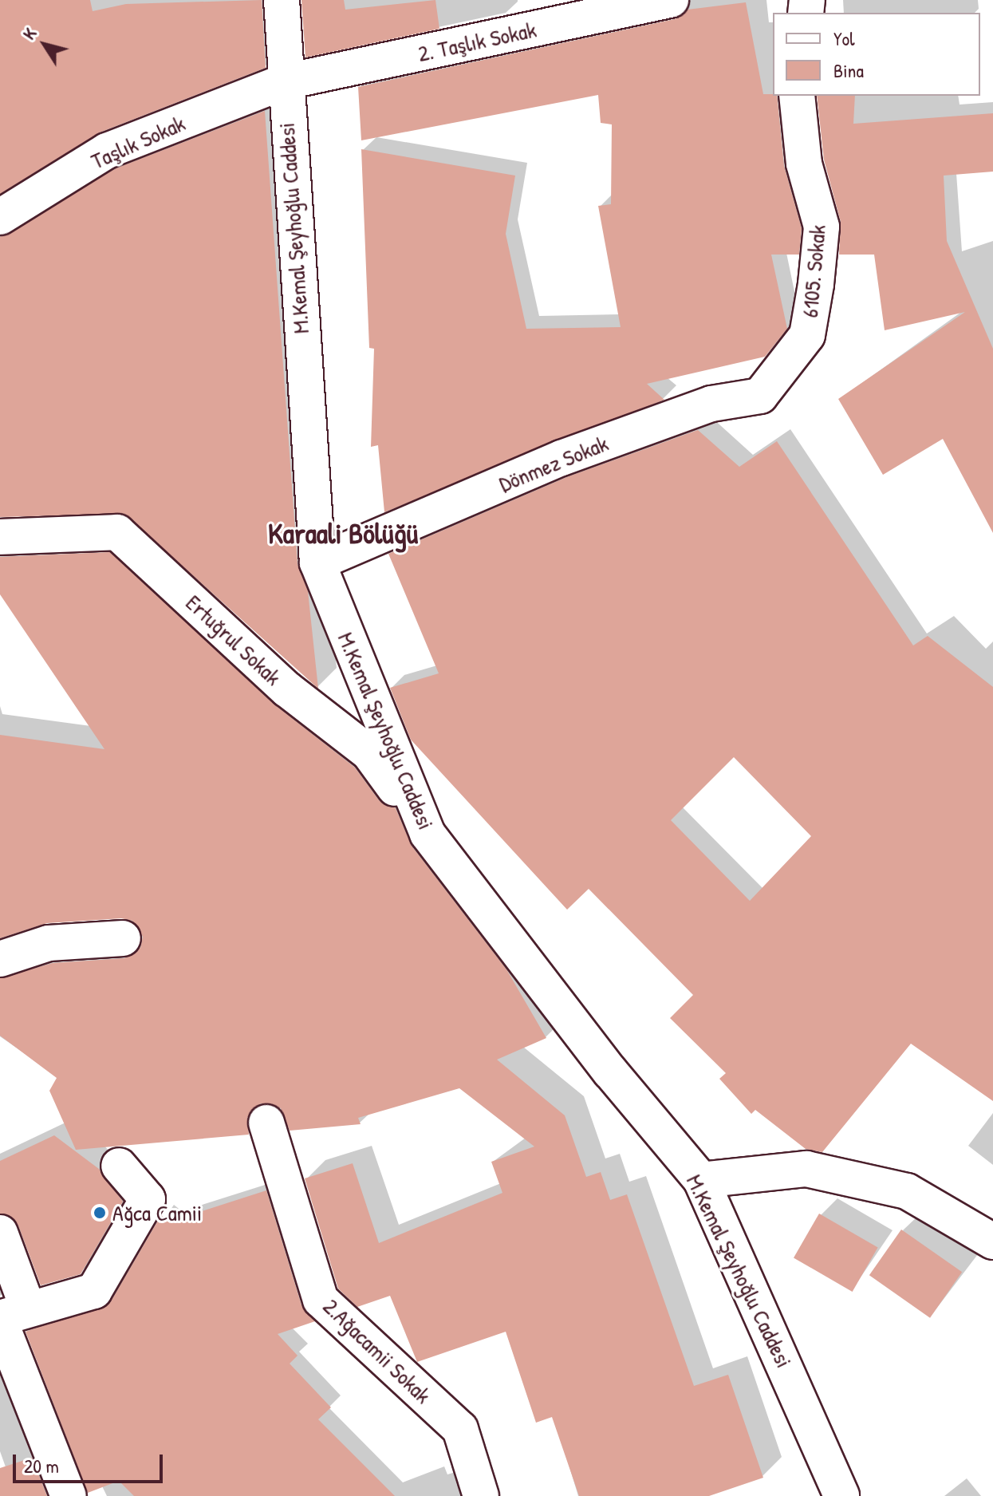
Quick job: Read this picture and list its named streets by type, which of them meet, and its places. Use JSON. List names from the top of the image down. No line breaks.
{"streets":{"street":["2. Taşlık Sokak","Taşlık Sokak","M.Kemal Şeyhoğlu Caddesi","6105. Sokak","Dönmez Sokak","Ertuğrul Sokak","2.Ağacamii Sokak"]},"crossings":[["2. Taşlık Sokak","Taşlık Sokak"],["2. Taşlık Sokak","M.Kemal Şeyhoğlu Caddesi"],["Taşlık Sokak","M.Kemal Şeyhoğlu Caddesi"],["M.Kemal Şeyhoğlu Caddesi","Dönmez Sokak"],["M.Kemal Şeyhoğlu Caddesi","Ertuğrul Sokak"],["6105. Sokak","Dönmez Sokak"]],"districts":["Karaali Bölüğü"],"places":["Ağca Camii"],"legend":["Yol","Bina"],"scale_bar":"20 m","north":"top left"}
